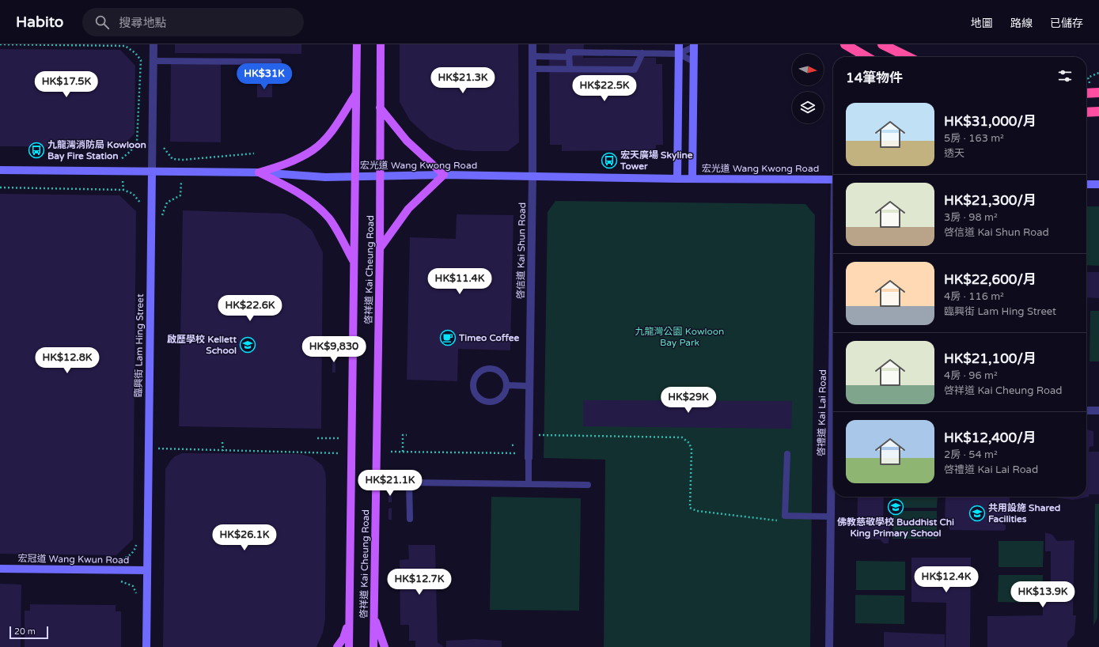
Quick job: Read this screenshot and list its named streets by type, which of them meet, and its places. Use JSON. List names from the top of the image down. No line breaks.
{"streets":{"main road":["宏光道 Wang Kwong Road","啓祥道 Kai Cheung Road","臨興街 Lam Hing Street","宏冠道 Wang Kwun Road"],"street":["啓信道 Kai Shun Road","啓禮道 Kai Lai Road"]},"crossings":[["宏光道 Wang Kwong Road","啓信道 Kai Shun Road"],["宏光道 Wang Kwong Road","啓祥道 Kai Cheung Road"],["宏光道 Wang Kwong Road","臨興街 Lam Hing Street"],["臨興街 Lam Hing Street","宏冠道 Wang Kwun Road"]],"parks":["九龍灣公園 Kowloon Bay Park"],"places":{"bus stop":["九龍灣消防局 Kowloon Bay Fire Station","宏天廣場 Skyline Tower"],"cafe":["Timeo Coffee"],"school or university":["啟歷學校 Kellett School","佛教慈敬學校 Buddhist Chi King Primary School","共用設施 Shared Facilities"]},"scale_bar":"20 m","north":"right","page":{"header":"Habito","search":"搜尋地點","nav":["地圖","路線","已儲存"],"heading":"14筆物件","price":["HK$31K","HK$21.3K","HK$17.5K","HK$22.5K","HK$11.4K","HK$22.6K","HK$9,830","HK$12.8K","HK$29K","HK$21.1K","HK$26.1K","HK$12.4K","HK$12.7K","HK$13.9K"],"list":[{"name":"HK$31,000/月","note":"5房 · 163 m² · 透天"},{"name":"HK$21,300/月","note":"3房 · 98 m² · 啓信道 Kai Shun Road"},{"name":"HK$22,600/月","note":"4房 · 116 m² · 臨興街 Lam Hing Street"},{"name":"HK$21,100/月","note":"4房 · 96 m² · 啓祥道 Kai Cheung Road"},{"name":"HK$12,400/月","note":"2房 · 54 m² · 啓禮道 Kai Lai Road"}],"scale":"20 m"}}
